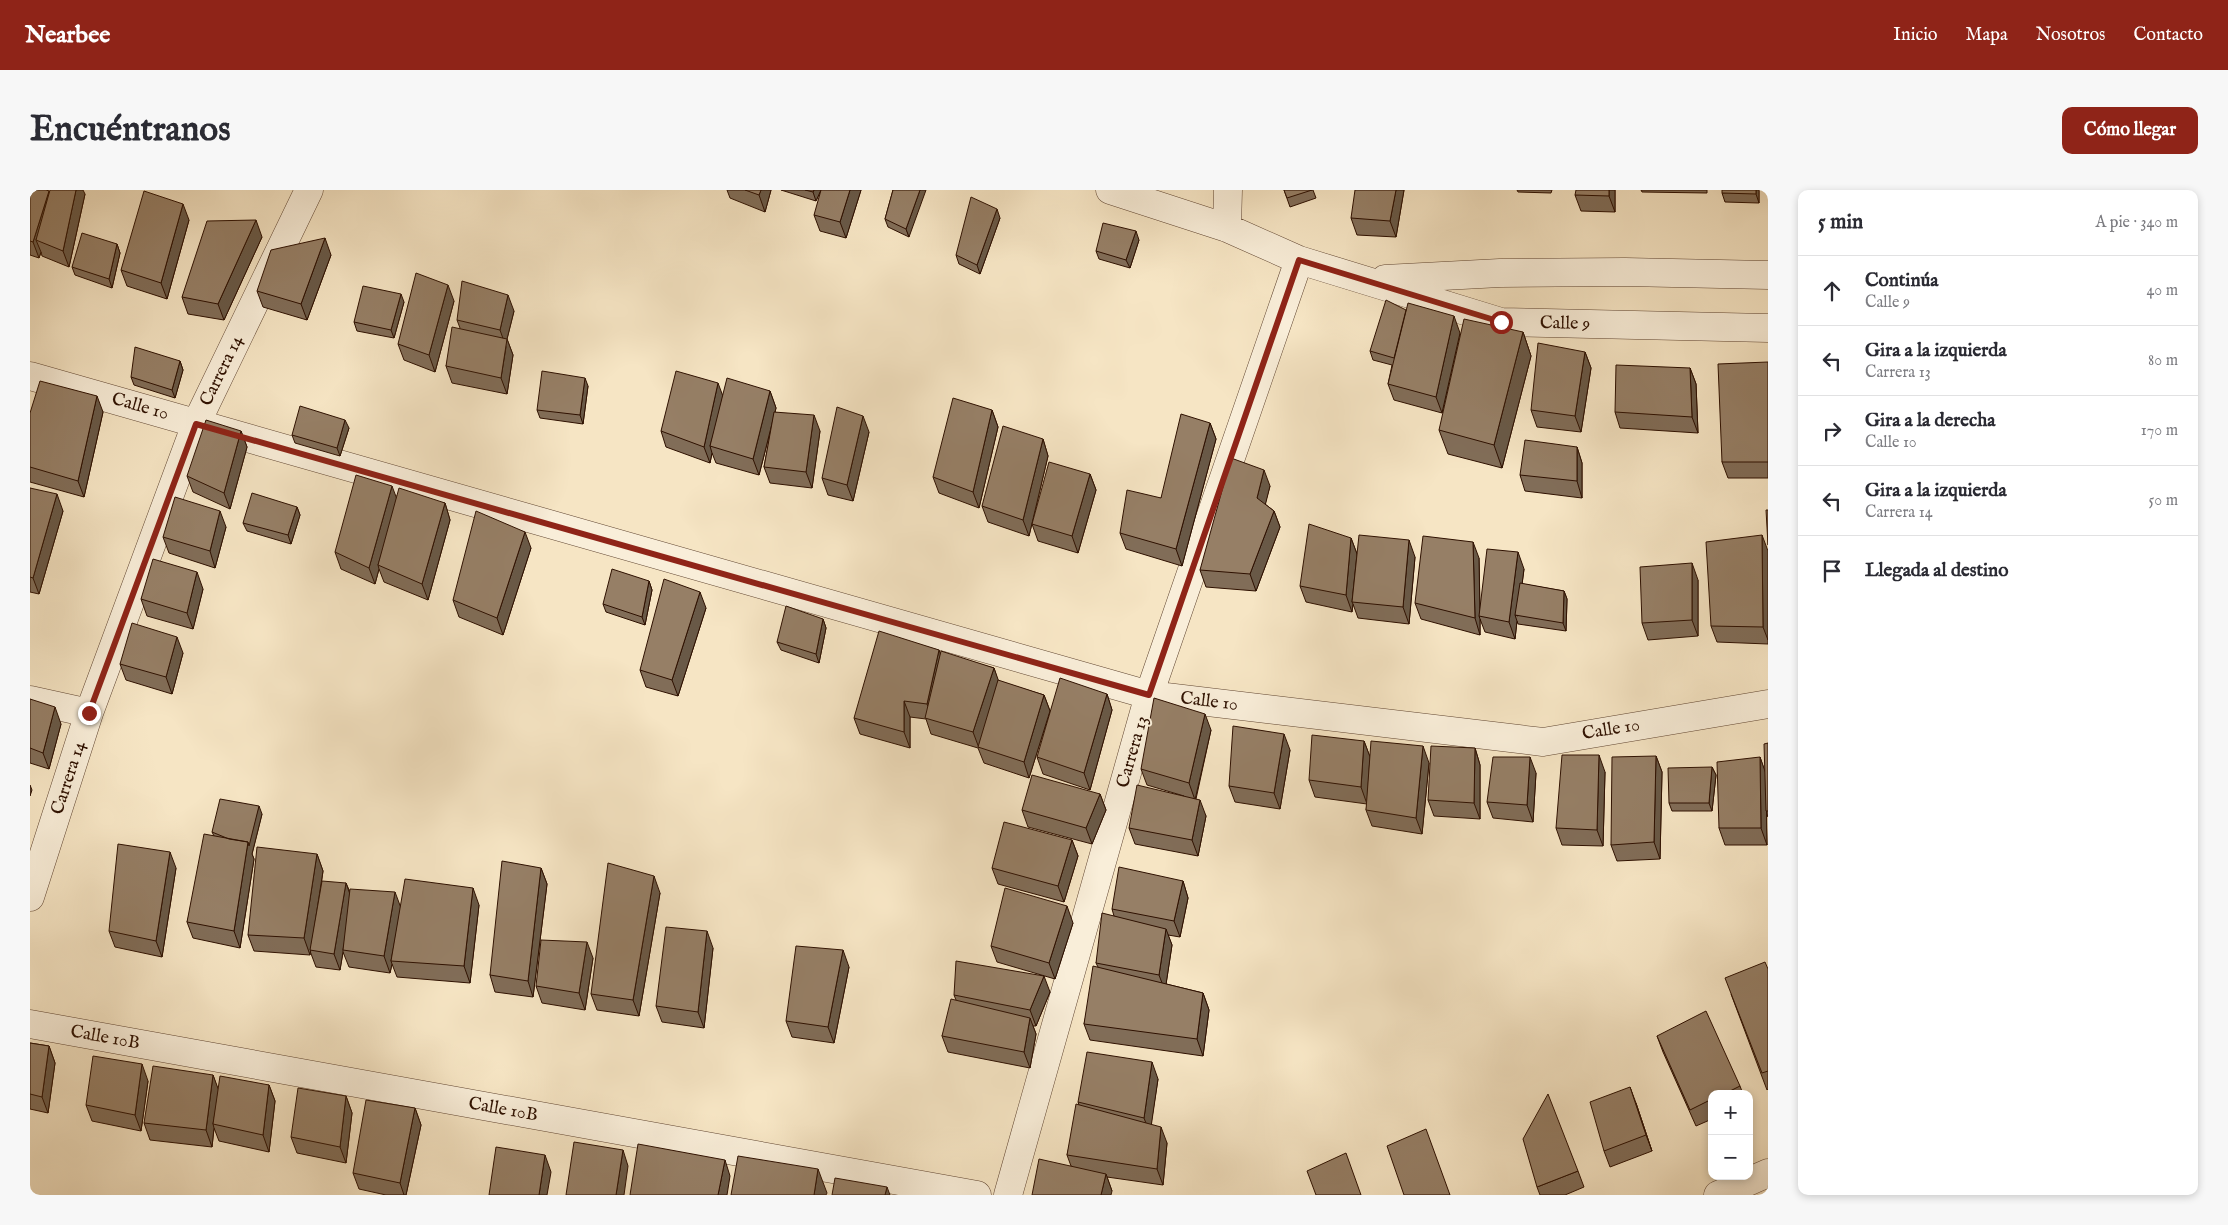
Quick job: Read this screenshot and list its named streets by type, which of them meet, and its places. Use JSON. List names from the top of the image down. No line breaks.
{"streets":{"street":["Calle 9","Carrera 14","Calle 10","Carrera 13","Calle 10B"]},"crossings":[["Calle 9","Carrera 13"],["Carrera 14","Calle 10"],["Calle 10","Carrera 13"]],"page":{"header":"Nearbee","nav":["Inicio","Mapa","Nosotros","Contacto"],"buttons":"Cómo llegar","title":"Encuéntranos","heading":["5 min","A pie · 340 m"],"list":[["Continúa","Calle 9","40 m"],["Gira a la izquierda","Carrera 13","80 m"],["Gira a la derecha","Calle 10","170 m"],["Gira a la izquierda","Carrera 14","50 m"],"Llegada al destino"],"map_buttons":["+","−"]}}
